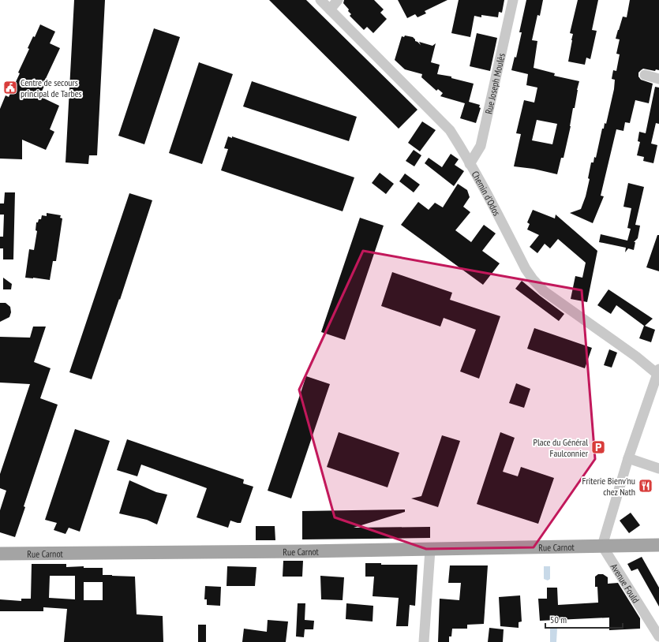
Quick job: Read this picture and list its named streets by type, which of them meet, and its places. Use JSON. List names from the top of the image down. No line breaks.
{"streets":{"main road":["Rue Carnot"],"street":["Rue Joseph Moulès","Chemin d'Odos","Avenue Fould"]},"crossings":[["Rue Joseph Moulès","Chemin d'Odos"],["Rue Carnot","Avenue Fould"]],"places":{"public building":["Centre de secours principal de Tarbes"],"parking":["Place du Général Faulconnier"],"restaurant":["Friterie Bienv'nu chez Nath"]},"scale_bar":"50 m"}
